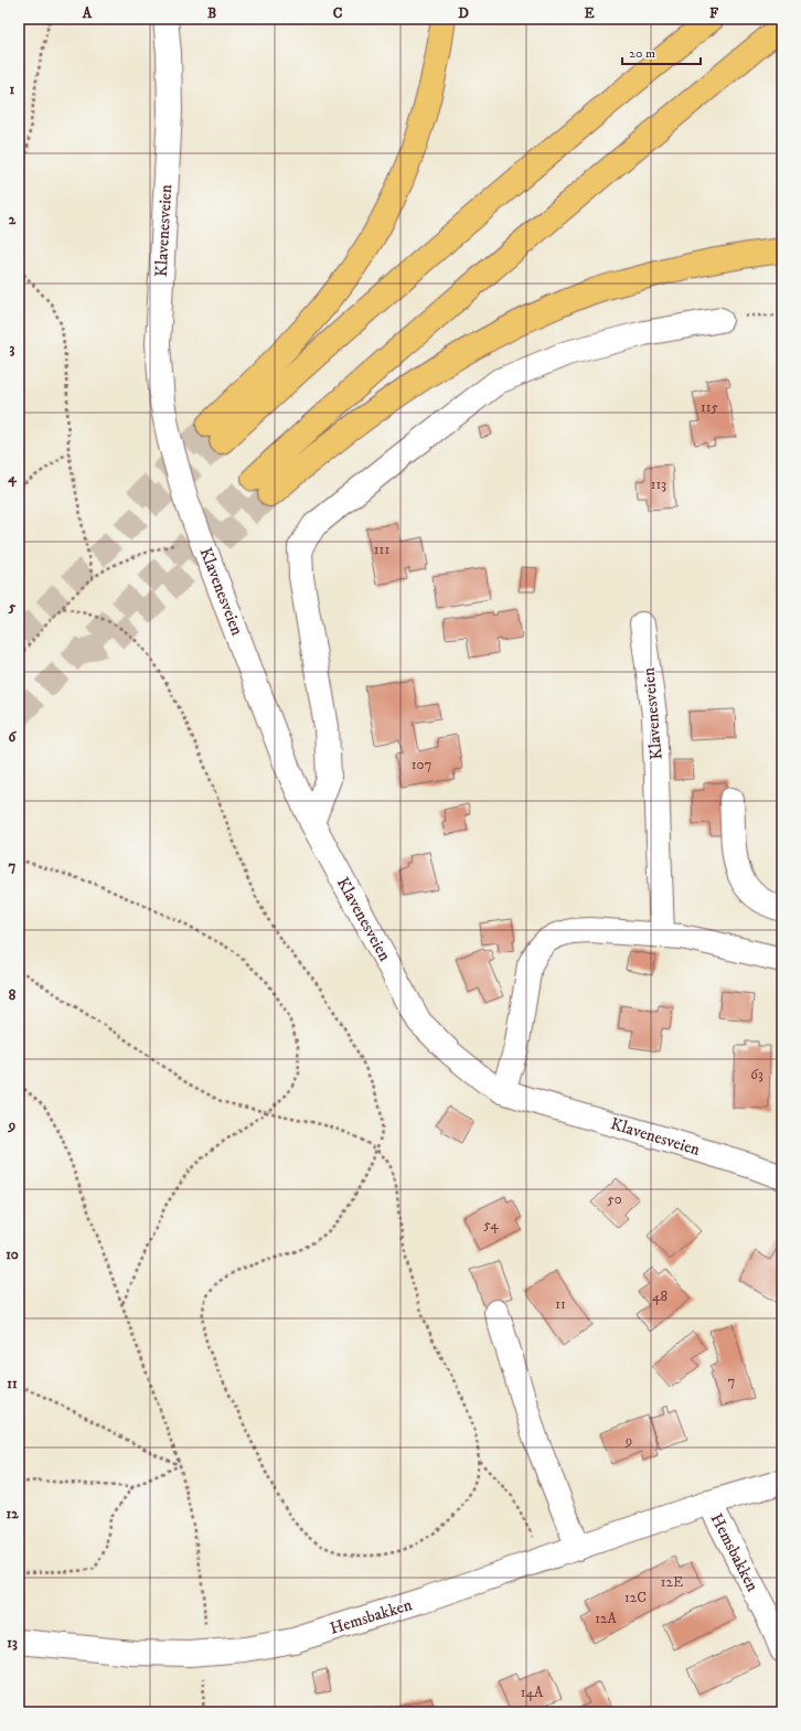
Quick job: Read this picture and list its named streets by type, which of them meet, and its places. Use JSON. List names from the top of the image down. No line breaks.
{"streets":{"street":["Klavenesveien","Hemsbakken"]},"house_numbers":["115","113","111","107","63","50","54","48","11","7","9","12E","12C","12A","14A"],"scale_bar":"20 m","grid":{"columns":["A","B","C","D","E","F"],"rows":["1","2","3","4","5","6","7","8","9","10","11","12","13"]}}
